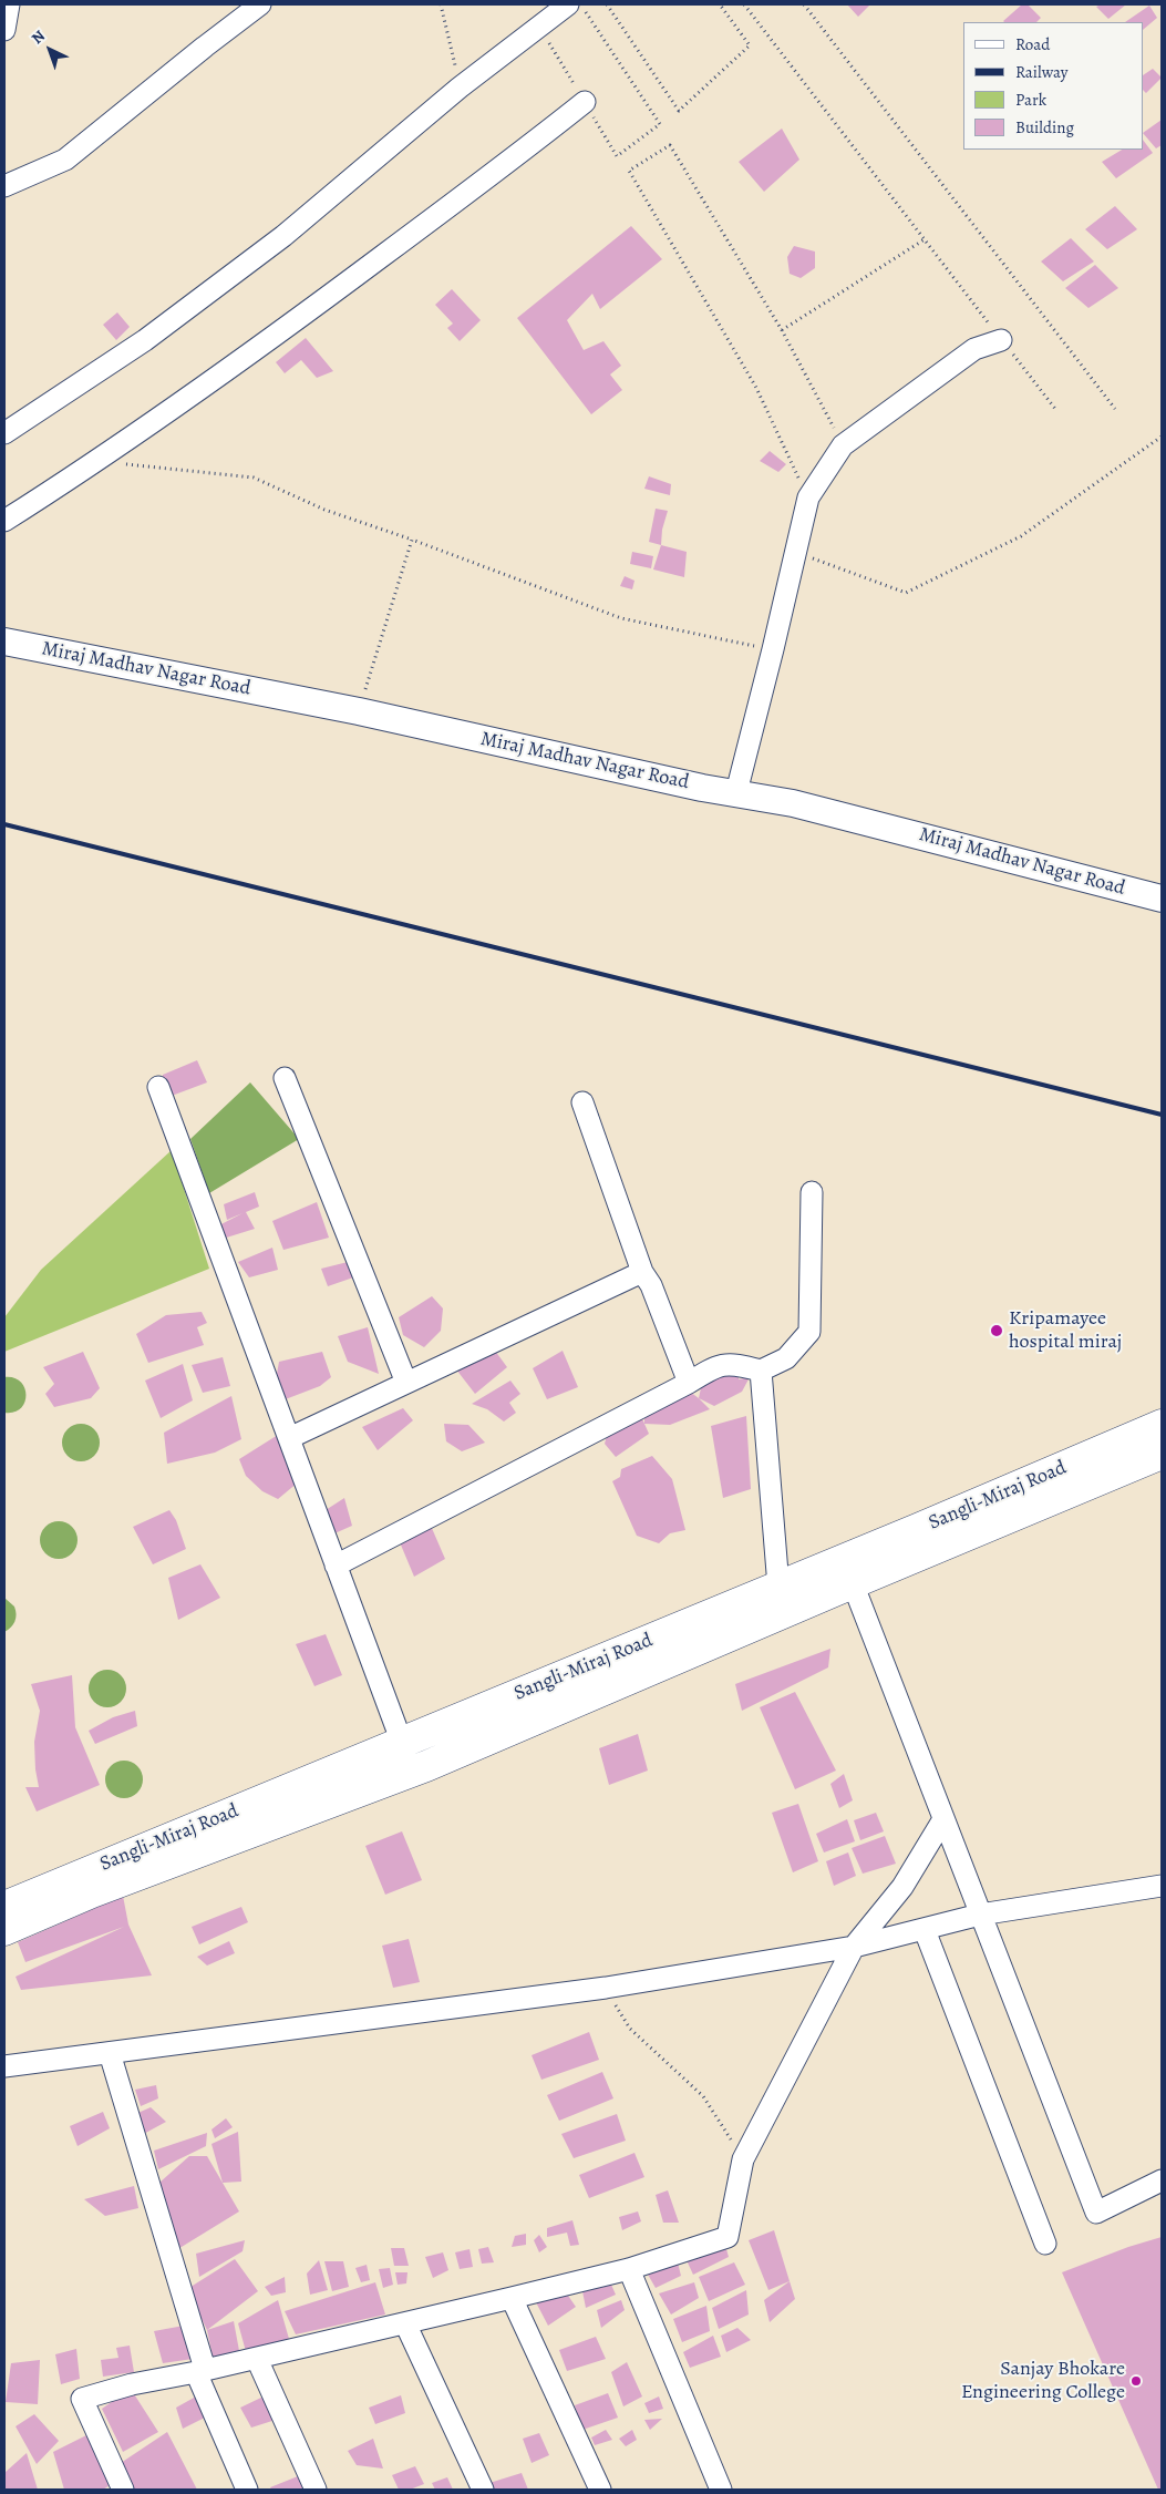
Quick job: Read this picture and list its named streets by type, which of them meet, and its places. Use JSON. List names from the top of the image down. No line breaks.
{"streets":{"highway":["Sangli-Miraj Road"],"street":["Miraj Madhav Nagar Road"]},"places":["Kripamayee hospital miraj","Sanjay Bhokare Engineering College"],"legend":["Road","Railway","Park","Building"],"north":"top left"}
